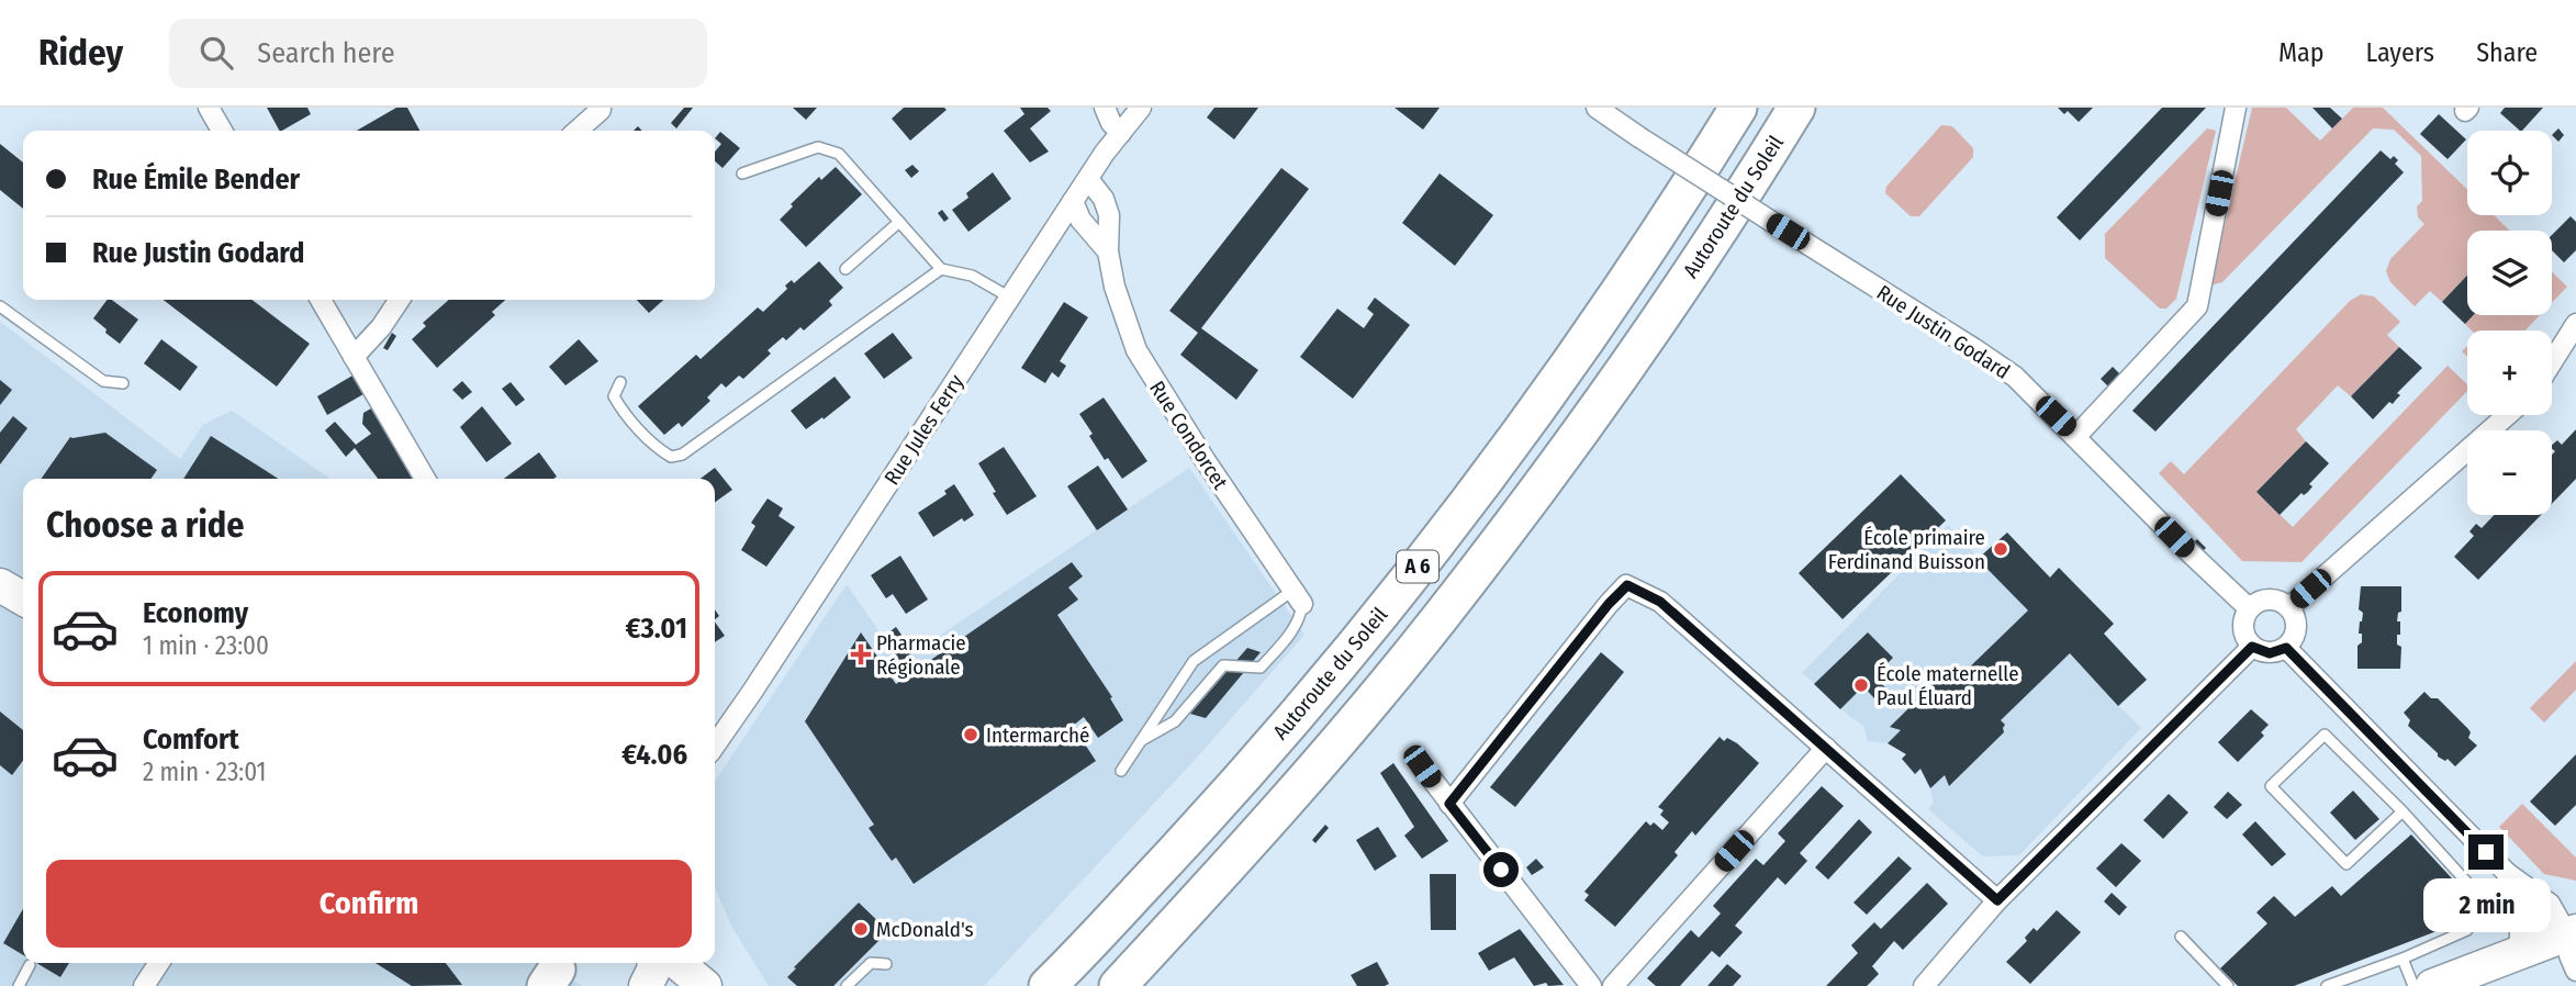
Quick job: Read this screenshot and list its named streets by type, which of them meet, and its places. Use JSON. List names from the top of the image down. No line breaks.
{"streets":{"highway":["Autoroute du Soleil","A 6"],"street":["Rue Justin Godard","Rue Jules Ferry","Rue Condorcet"]},"crossings":[["Rue Jules Ferry","Rue Condorcet"]],"places":{"other":["École primaire Ferdinand Buisson","École maternelle Paul Éluard","Intermarché","McDonald's"],"health":["Pharmacie Régionale"]},"page":{"header":"Ridey","search":"Search here","nav":["Map","Layers","Share"],"map_buttons":["+","−"],"banner":["Rue Émile Bender","Rue Justin Godard"],"heading":"Choose a ride","list":[{"name":"Economy","note":"1 min · 23:00","value":"€3.01"},{"name":"Comfort","note":"2 min · 23:01","value":"€4.06"}],"buttons":"Confirm","bubble":"2 min"}}
